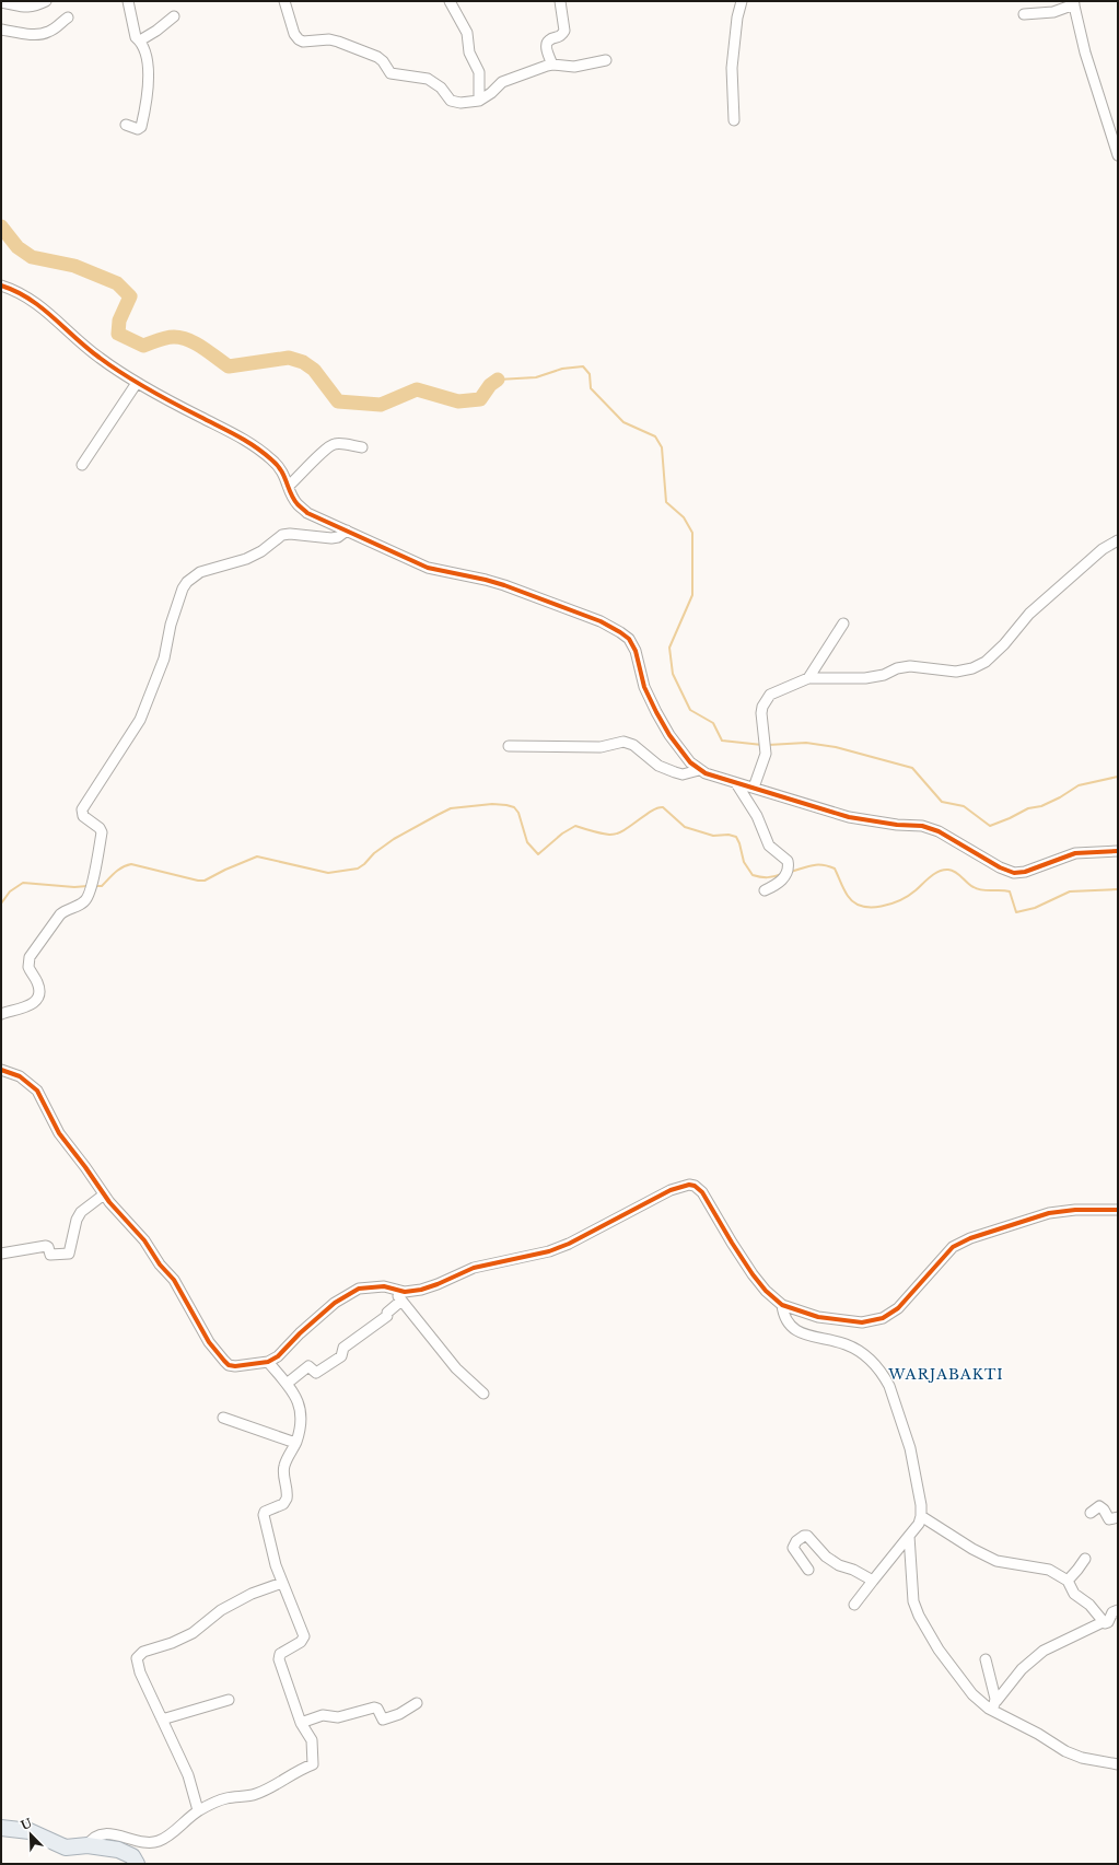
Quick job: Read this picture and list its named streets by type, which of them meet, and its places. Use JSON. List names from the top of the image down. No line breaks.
{"districts":["WARJABAKTI"],"north":"top left"}
